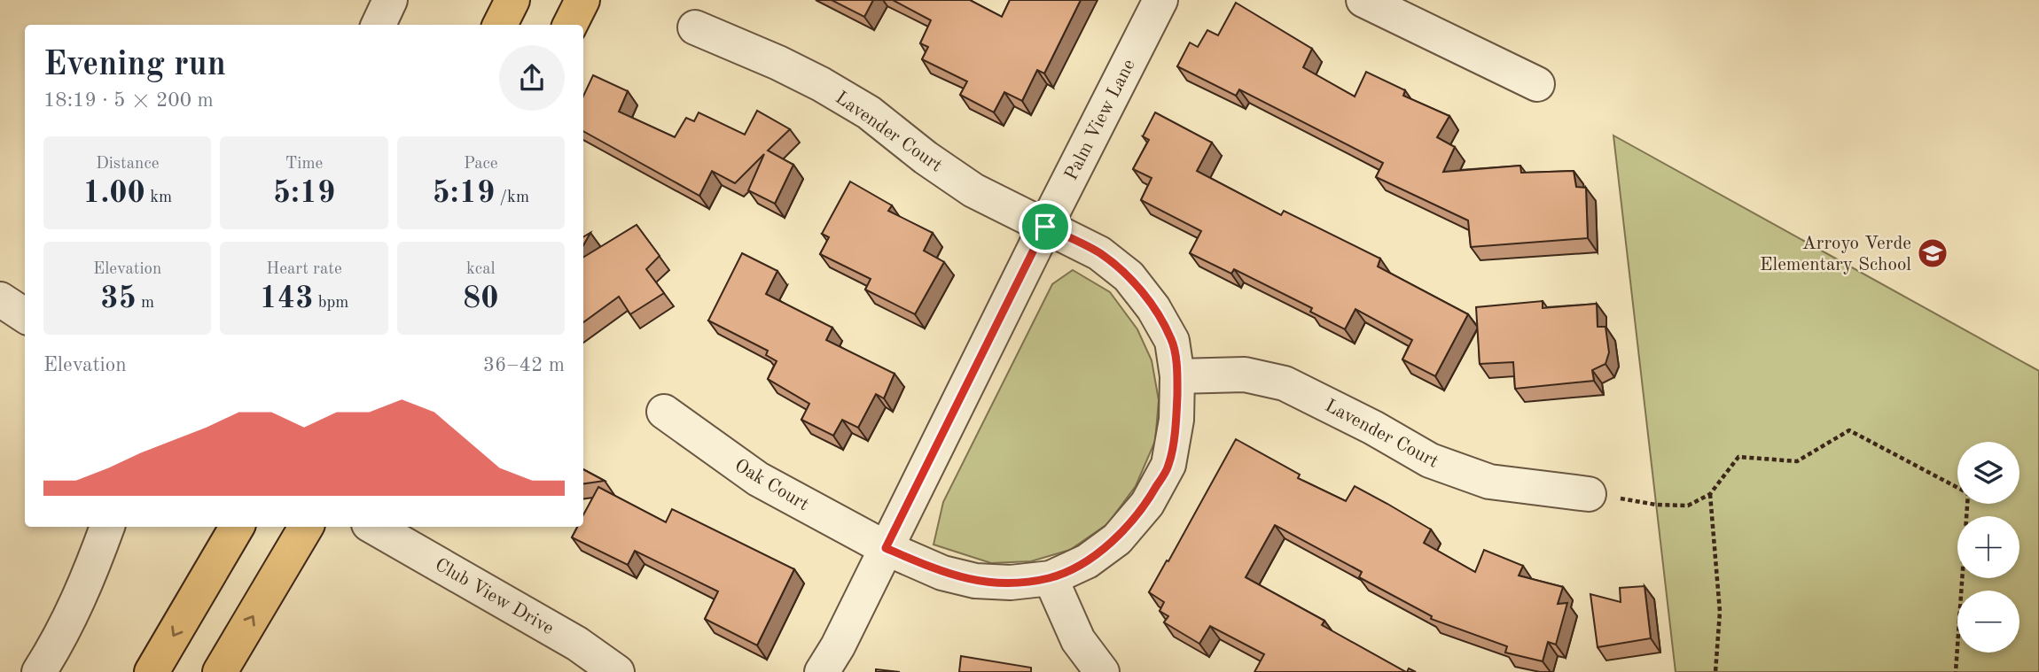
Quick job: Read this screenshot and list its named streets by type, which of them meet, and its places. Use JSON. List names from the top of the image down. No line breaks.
{"streets":{"street":["Palm View Lane","Lavender Court","Oak Court","Club View Drive"]},"crossings":[["Palm View Lane","Lavender Court"],["Palm View Lane","Oak Court"],["Lavender Court","Oak Court"]],"places":{"school or university":["Arroyo Verde Elementary School"]},"page":{"heading":["Evening run","18:19 · 5 × 200 m"],"stats":[["Distance","1.00 km"],["Time","5:19"],["Pace","5:19 /km"],["Elevation","35 m"],["Heart rate","143 bpm"],["kcal","80"]],"chart":["Elevation","36–42 m"],"map_buttons":["+","−"]}}
